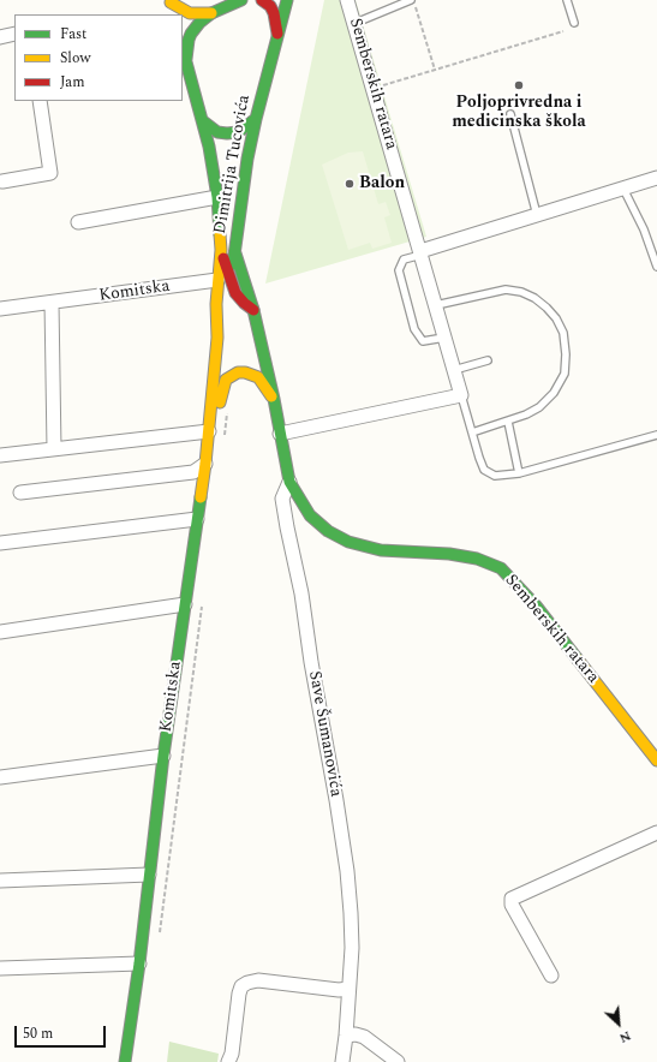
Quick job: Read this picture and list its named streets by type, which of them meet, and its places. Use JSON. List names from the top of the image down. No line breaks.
{"streets":{"main road":["Semberskih ratara","Dimitrija Tucovića","Komitska"],"street":["Save Šumanovića"]},"crossings":[["Semberskih ratara","Dimitrija Tucovića"],["Semberskih ratara","Save Šumanovića"],["Dimitrija Tucovića","Komitska"]],"places":["Poljoprivredna i medicinska škola","Balon"],"legend":["Fast","Slow","Jam"],"scale_bar":"50 m","north":"bottom right"}
